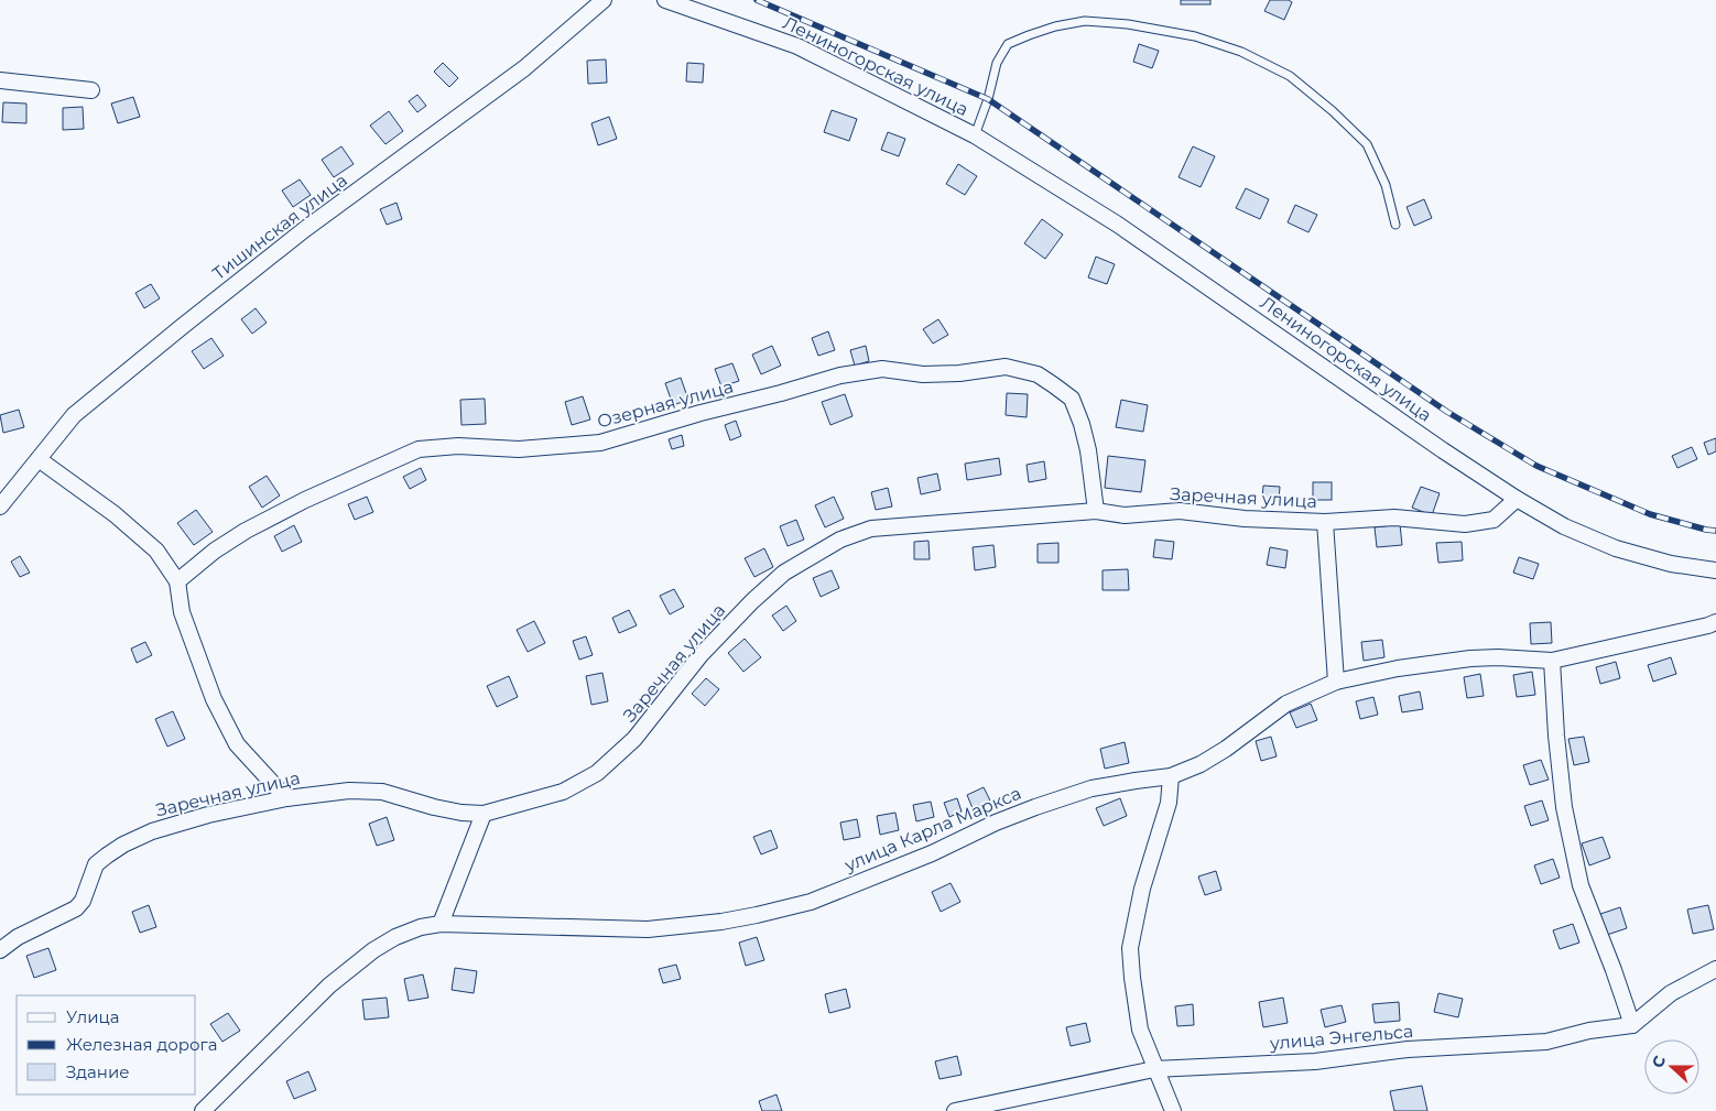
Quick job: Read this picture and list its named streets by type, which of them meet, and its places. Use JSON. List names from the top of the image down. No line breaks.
{"streets":{"street":["Лениногорская улица","Тишинская улица","Озерная улица","Заречная улица","улица Карла Маркса","улица Энгельса"]},"crossings":[["Лениногорская улица","Заречная улица"],["Озерная улица","Заречная улица"]],"legend":["Улица","Железная дорога","Здание"],"north":"left"}
